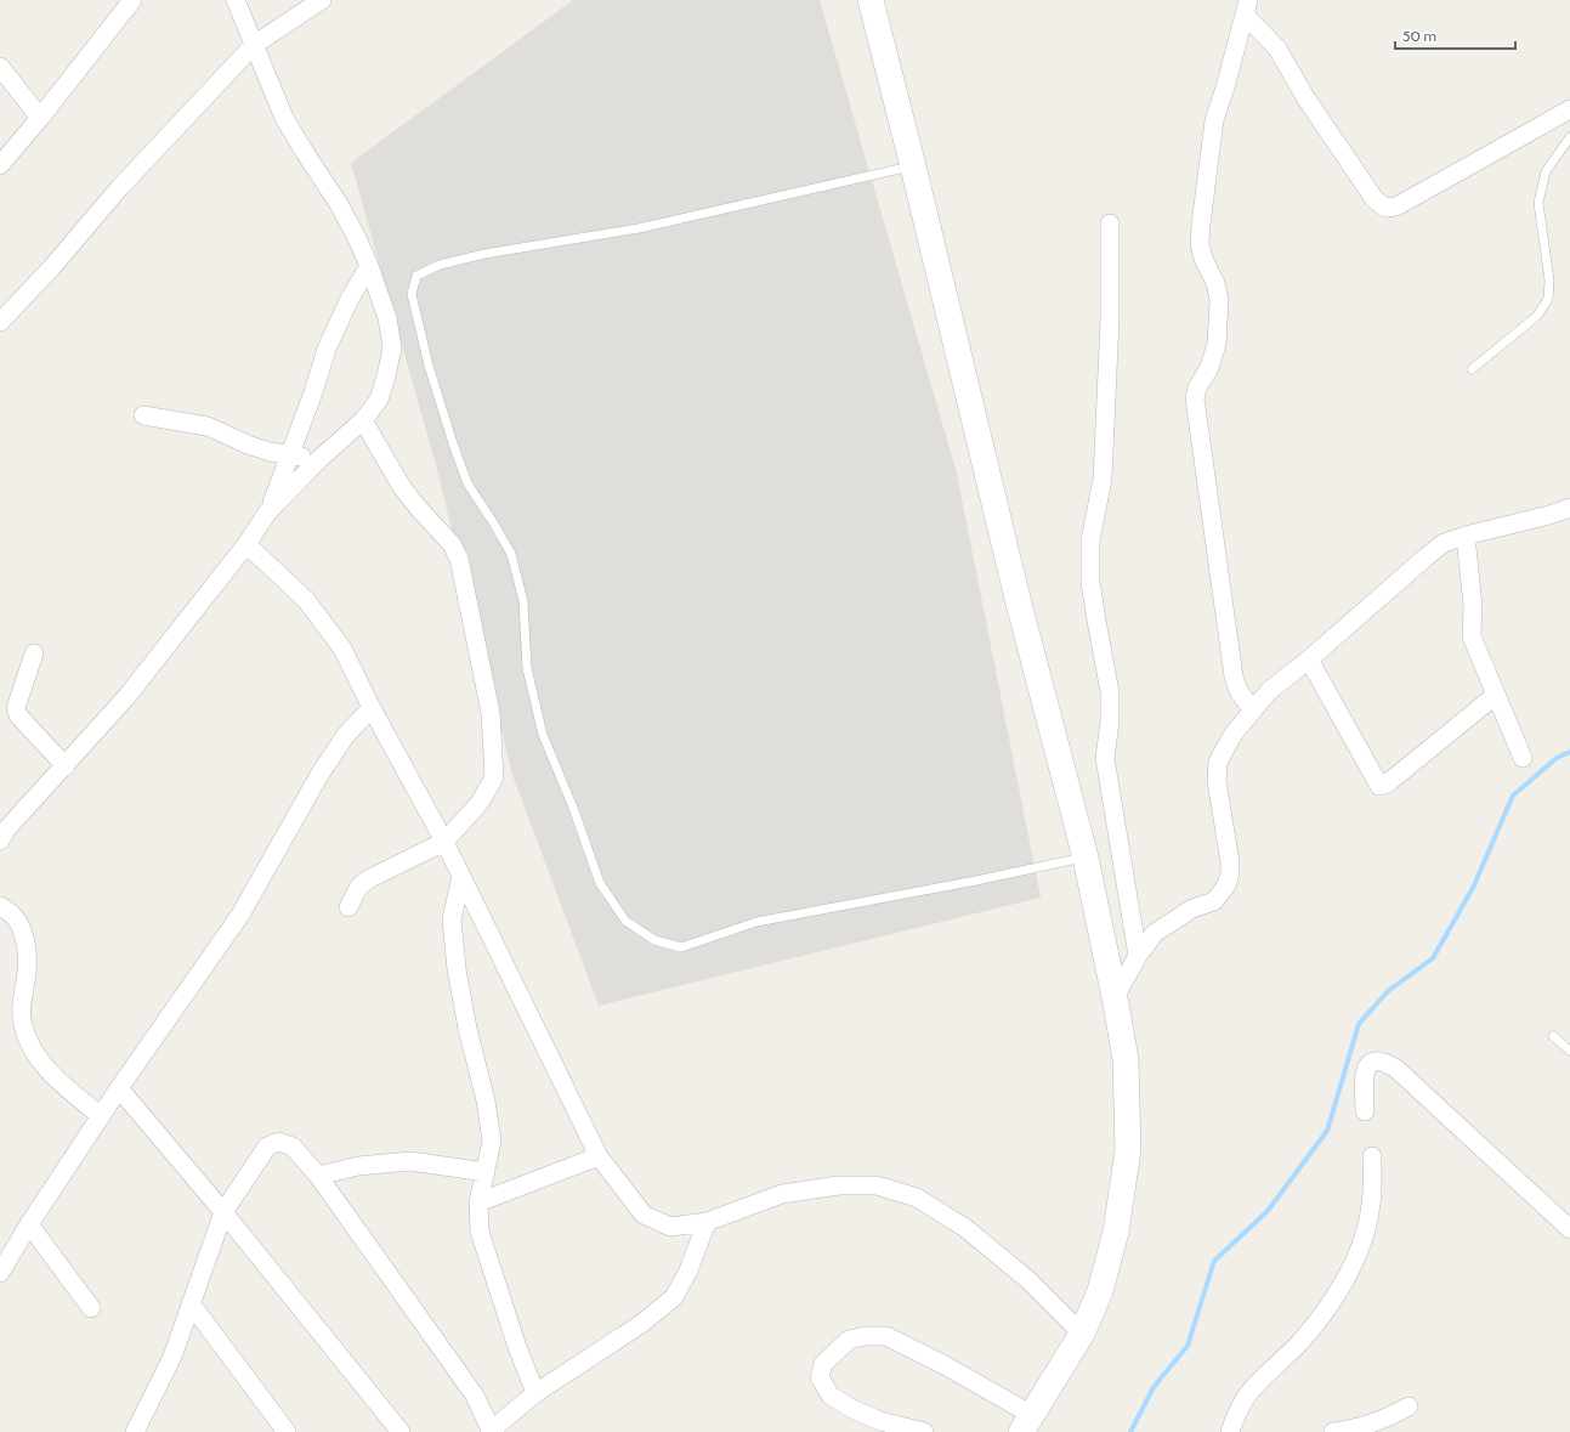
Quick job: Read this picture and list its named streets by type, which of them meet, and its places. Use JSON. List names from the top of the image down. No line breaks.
{"scale_bar":"50 m"}
